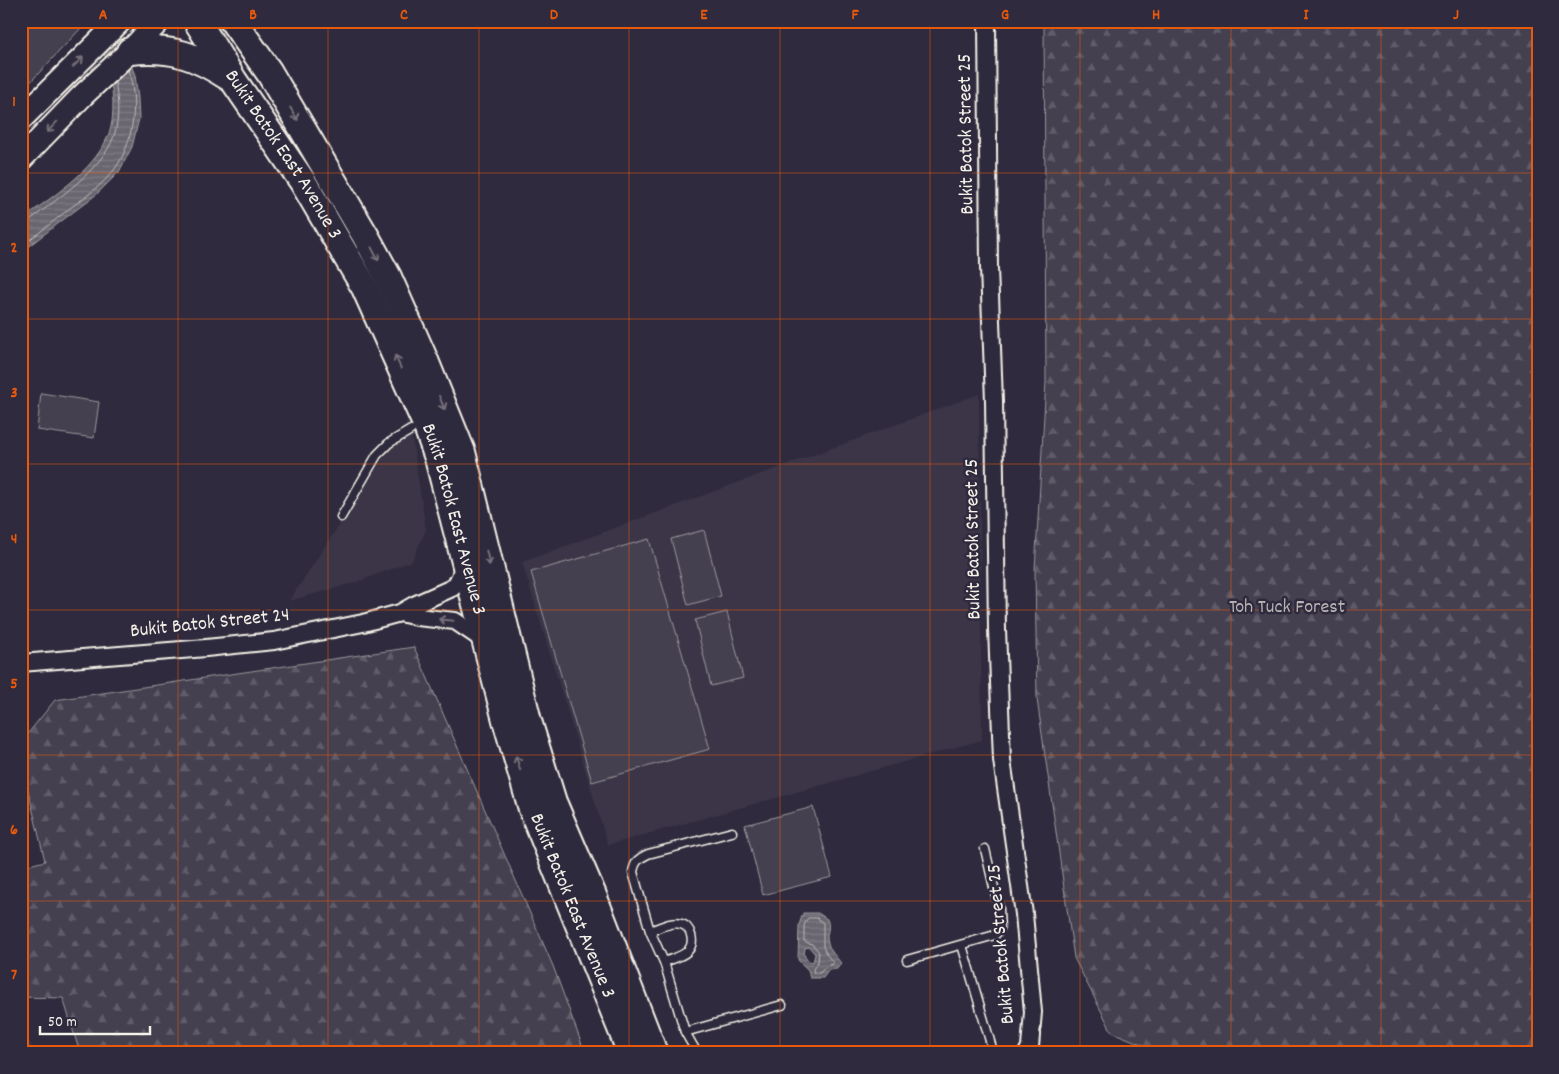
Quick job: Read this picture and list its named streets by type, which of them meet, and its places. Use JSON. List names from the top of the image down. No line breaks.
{"streets":{"main road":["Bukit Batok East Avenue 3"],"street":["Bukit Batok Street 25","Bukit Batok Street 24"]},"crossings":[["Bukit Batok East Avenue 3","Bukit Batok Street 24"]],"parks":["Toh Tuck Forest"],"scale_bar":"50 m","grid":{"columns":["A","B","C","D","E","F","G","H","I","J"],"rows":["1","2","3","4","5","6","7"]}}
